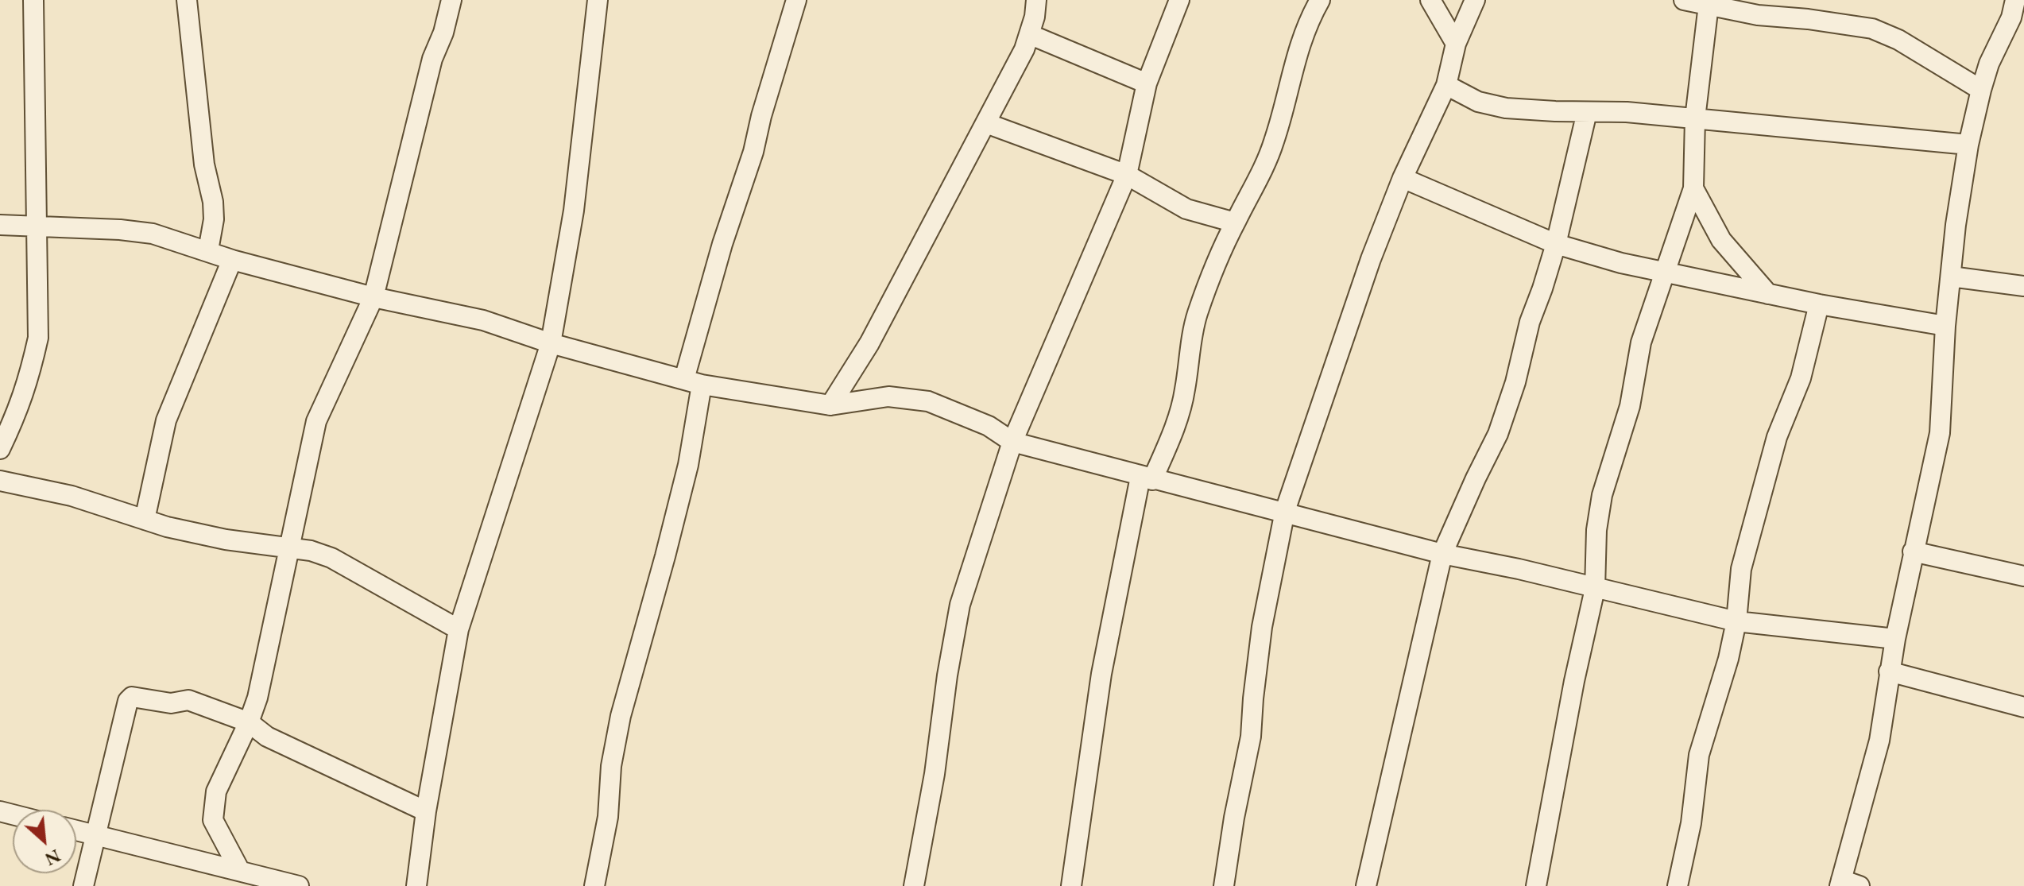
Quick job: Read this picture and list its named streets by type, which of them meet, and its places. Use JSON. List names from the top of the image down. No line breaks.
{"north":"bottom right"}
